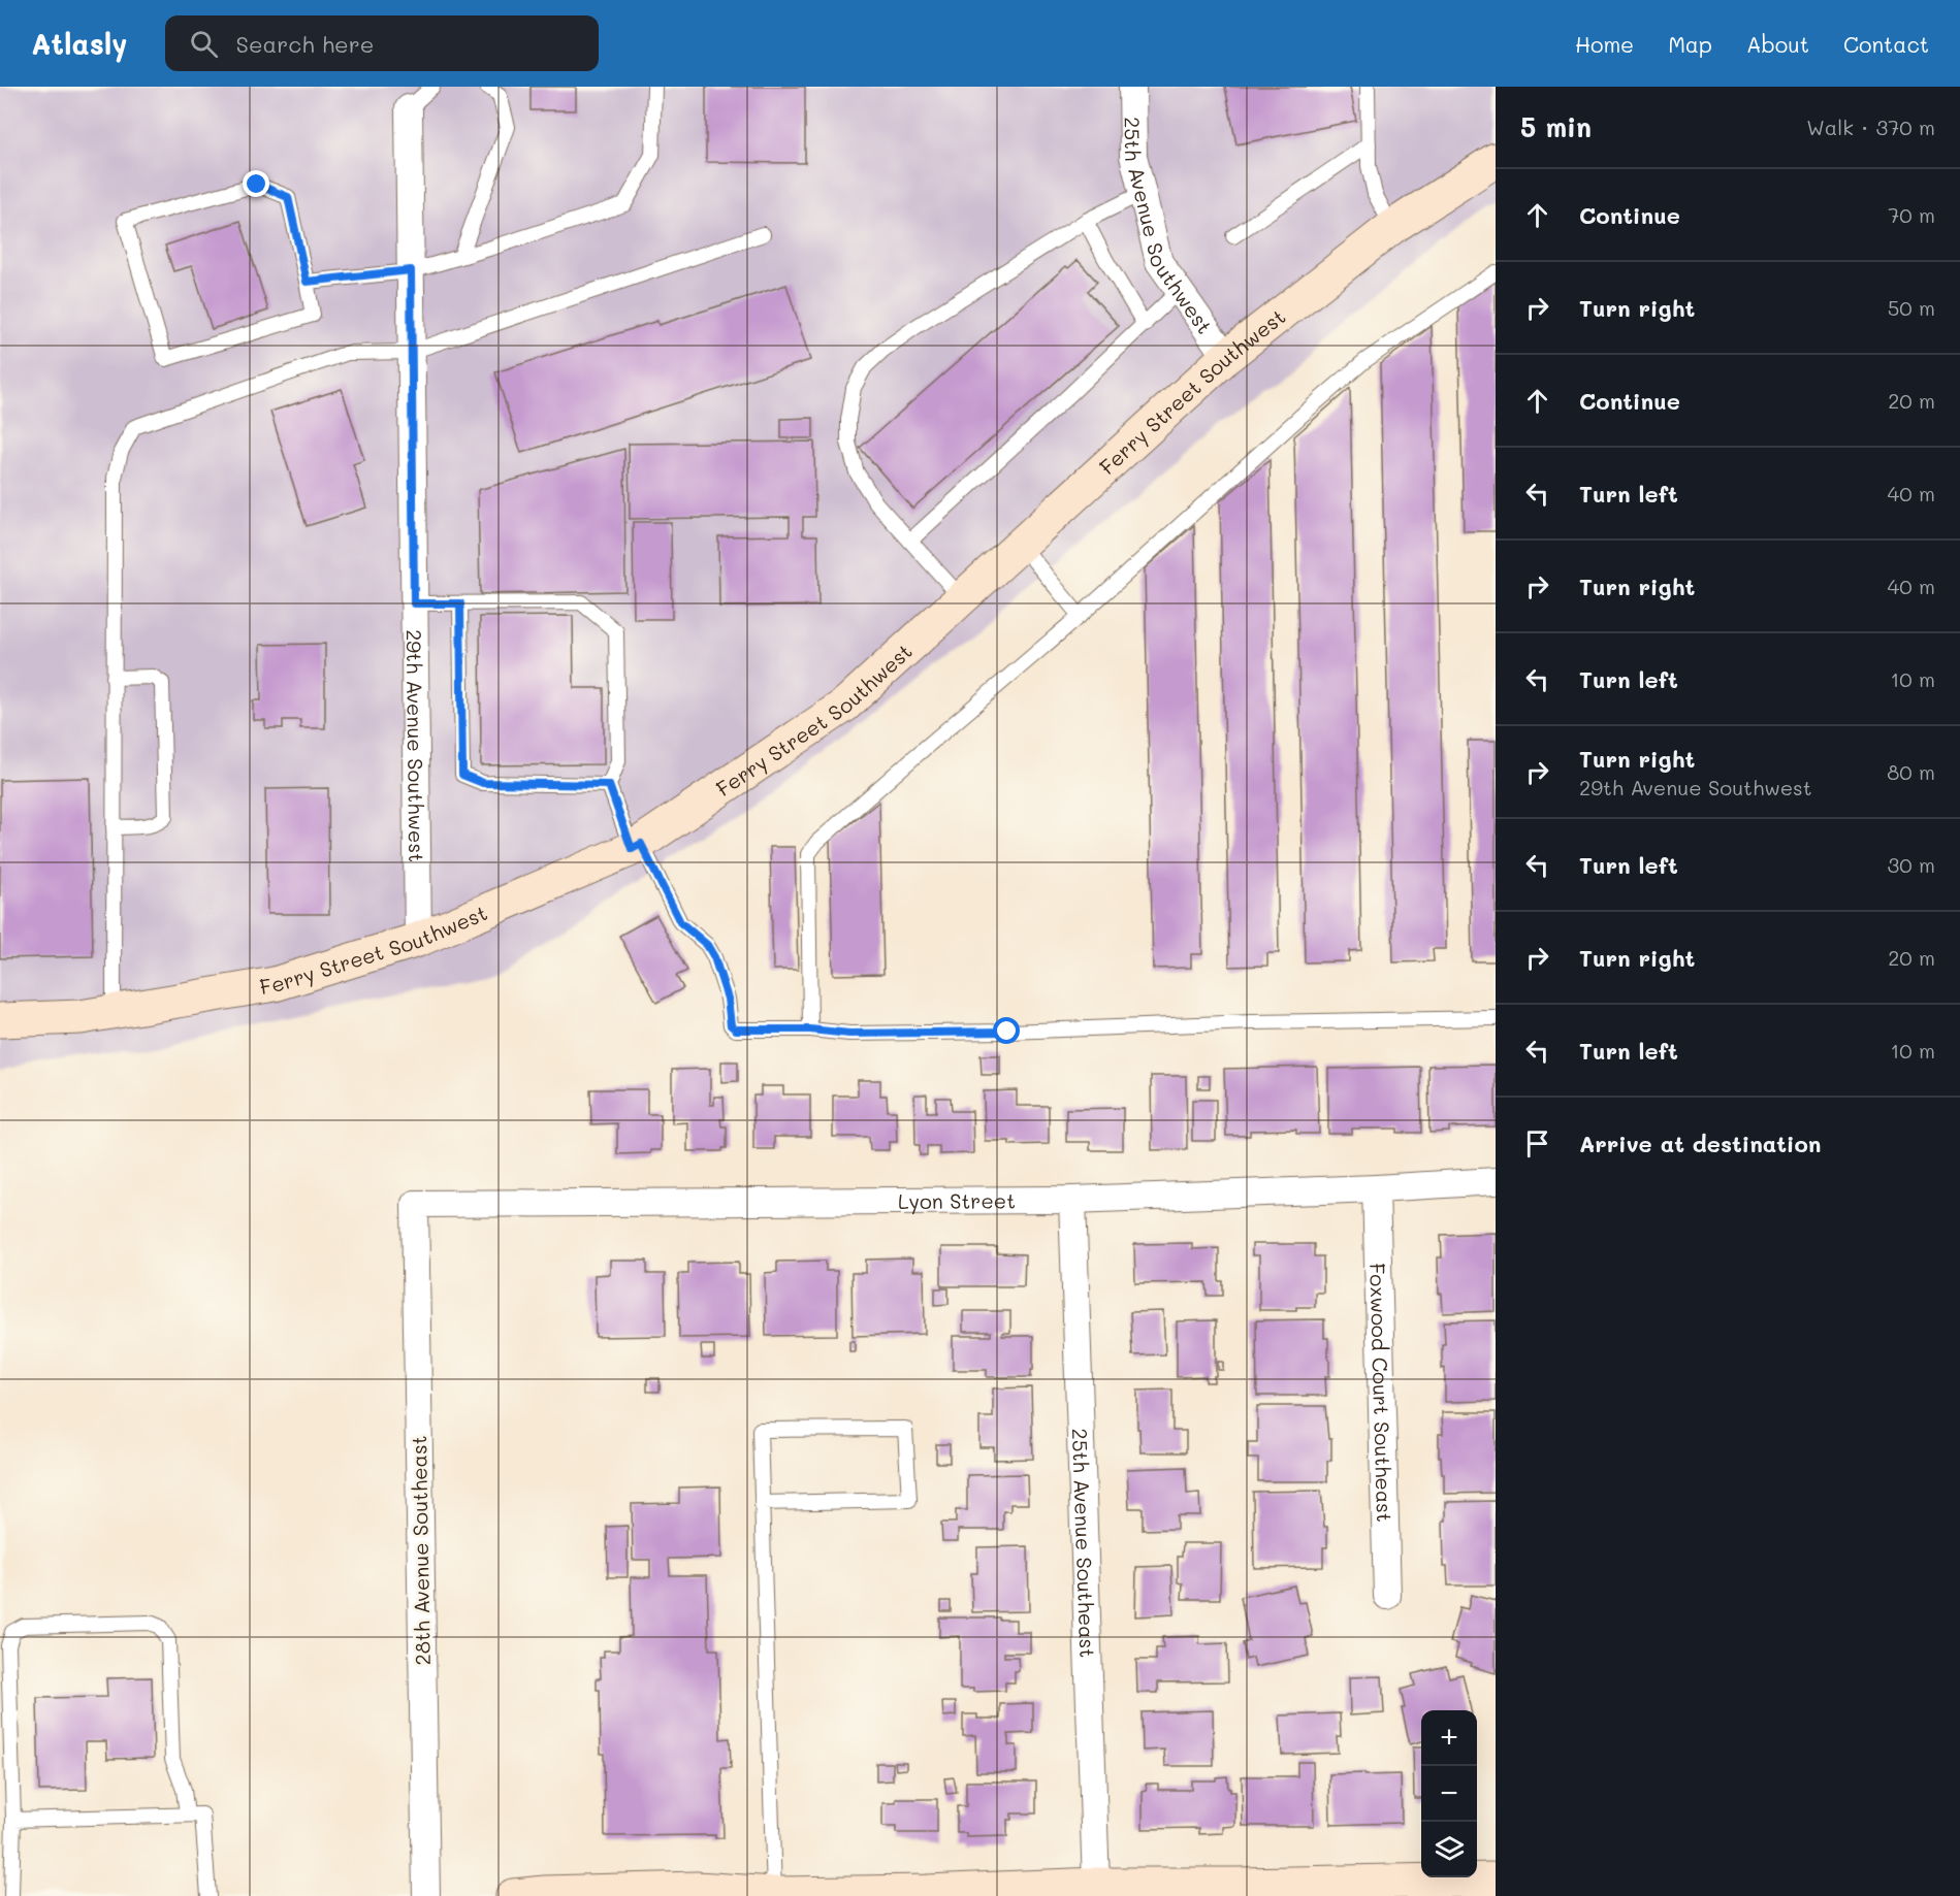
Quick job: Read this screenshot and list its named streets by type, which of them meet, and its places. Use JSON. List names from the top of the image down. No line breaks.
{"streets":{"street":["25th Avenue Southwest","Ferry Street Southwest","29th Avenue Southwest","Lyon Street","Foxwood Court Southeast","25th Avenue Southeast","28th Avenue Southeast"]},"crossings":[["25th Avenue Southwest","Ferry Street Southwest"],["Ferry Street Southwest","29th Avenue Southwest"],["Lyon Street","Foxwood Court Southeast"],["Lyon Street","25th Avenue Southeast"],["Lyon Street","28th Avenue Southeast"]],"page":{"header":"Atlasly","search":"Search here","nav":["Home","Map","About","Contact"],"heading":["5 min","Walk · 370 m"],"list":[["Continue","70 m"],["Turn right","50 m"],["Continue","20 m"],["Turn left","40 m"],["Turn right","40 m"],["Turn left","10 m"],["Turn right","29th Avenue Southwest","80 m"],["Turn left","30 m"],["Turn right","20 m"],["Turn left","10 m"],"Arrive at destination"],"map_buttons":["+","−"]}}
